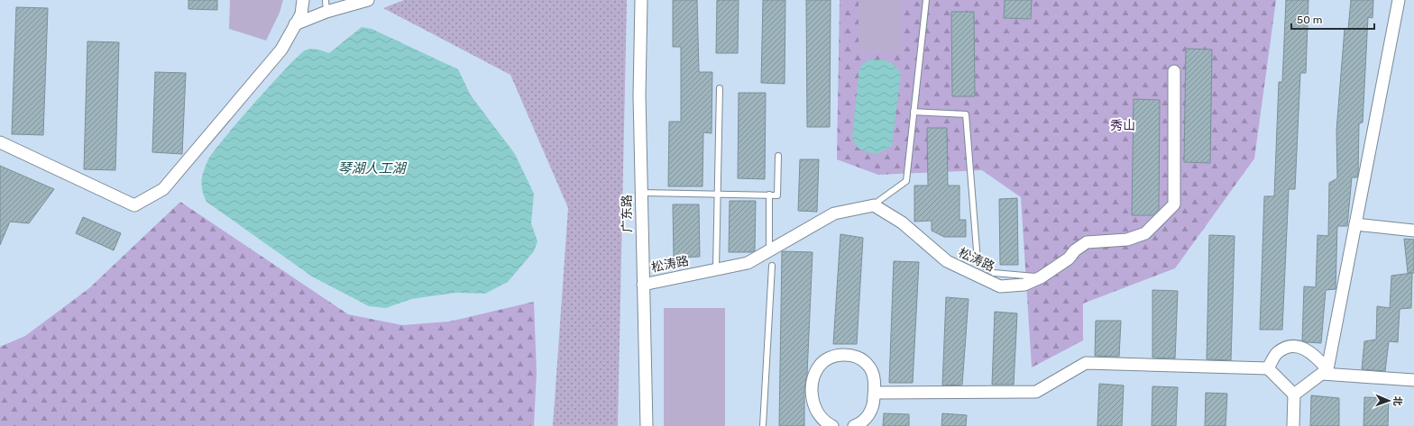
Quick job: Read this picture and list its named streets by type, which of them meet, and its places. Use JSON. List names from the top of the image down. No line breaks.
{"streets":{"street":["广东路","松涛路"]},"crossings":[["广东路","松涛路"]],"water":["琴湖人工湖"],"parks":["秀山"],"scale_bar":"50 m","north":"right"}
